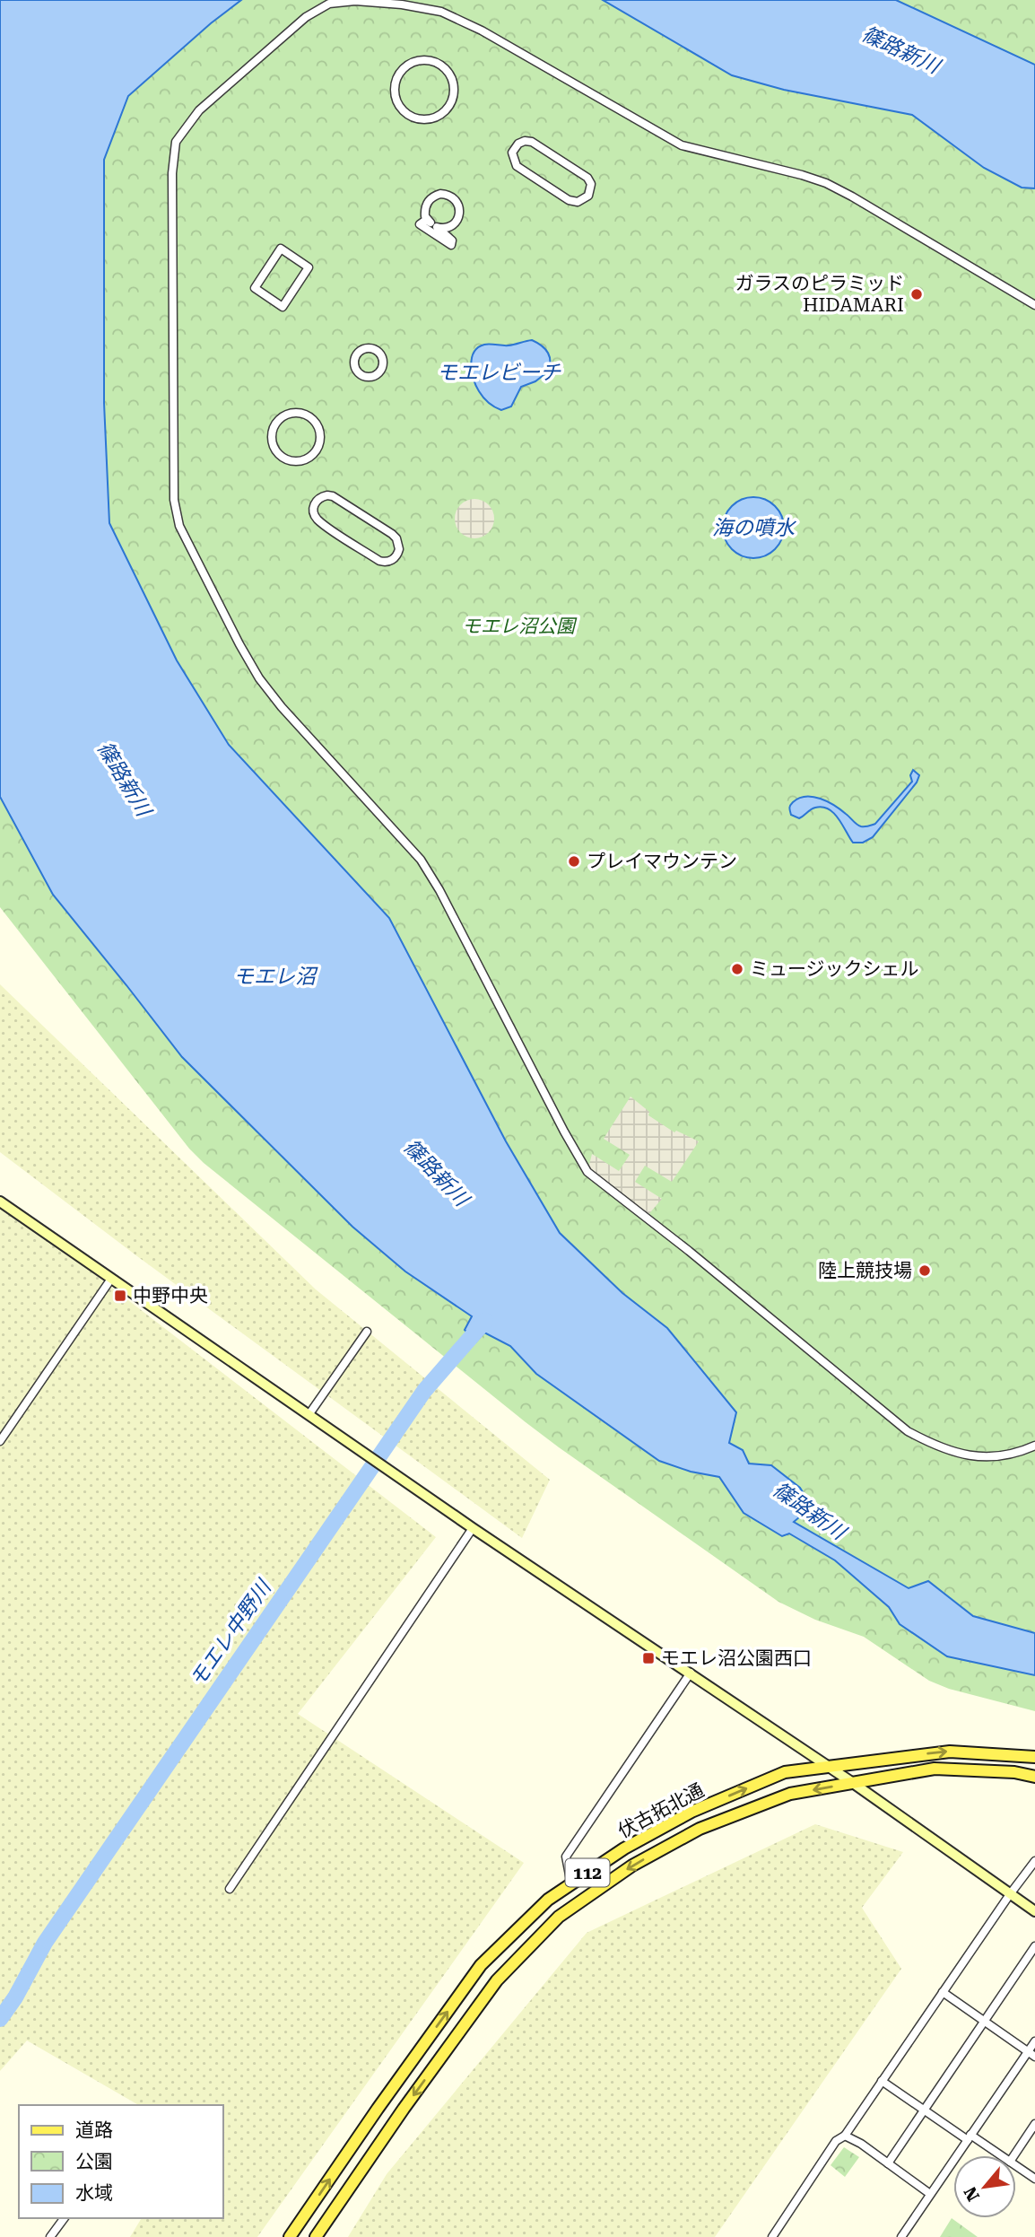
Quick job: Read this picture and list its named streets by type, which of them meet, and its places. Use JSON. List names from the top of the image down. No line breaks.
{"streets":{"main road":["伏古拓北通","112"]},"water":["篠路新川","モエレビーチ","海の噴水","モエレ沼","モエレ中野川"],"parks":["モエレ沼公園"],"places":{"other":["ガラスのピラミッド HIDAMARI","プレイマウンテン","ミュージックシェル","陸上競技場"],"transit":["中野中央","モエレ沼公園西口"]},"legend":["道路","公園","水域"],"north":"bottom left"}
